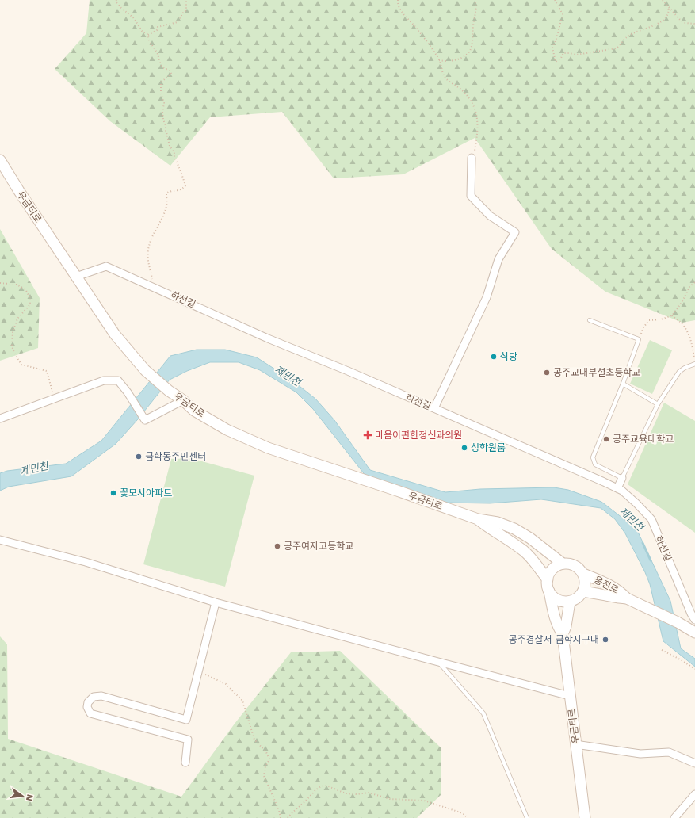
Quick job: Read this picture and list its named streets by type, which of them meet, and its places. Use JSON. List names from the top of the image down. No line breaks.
{"streets":{"main road":["우금티로","웅진로"],"street":["하선길"]},"crossings":[["우금티로","하선길"],["우금티로","웅진로"]],"water":["제민천"],"places":{"other":["식당","공주교대부설초등학교","공주교육대학교","성학원룸","금학동주민센터","꽃모시아파트","공주여자고등학교","공주경찰서 금학지구대"],"health":["마음이편한정신과의원"]},"north":"right"}
